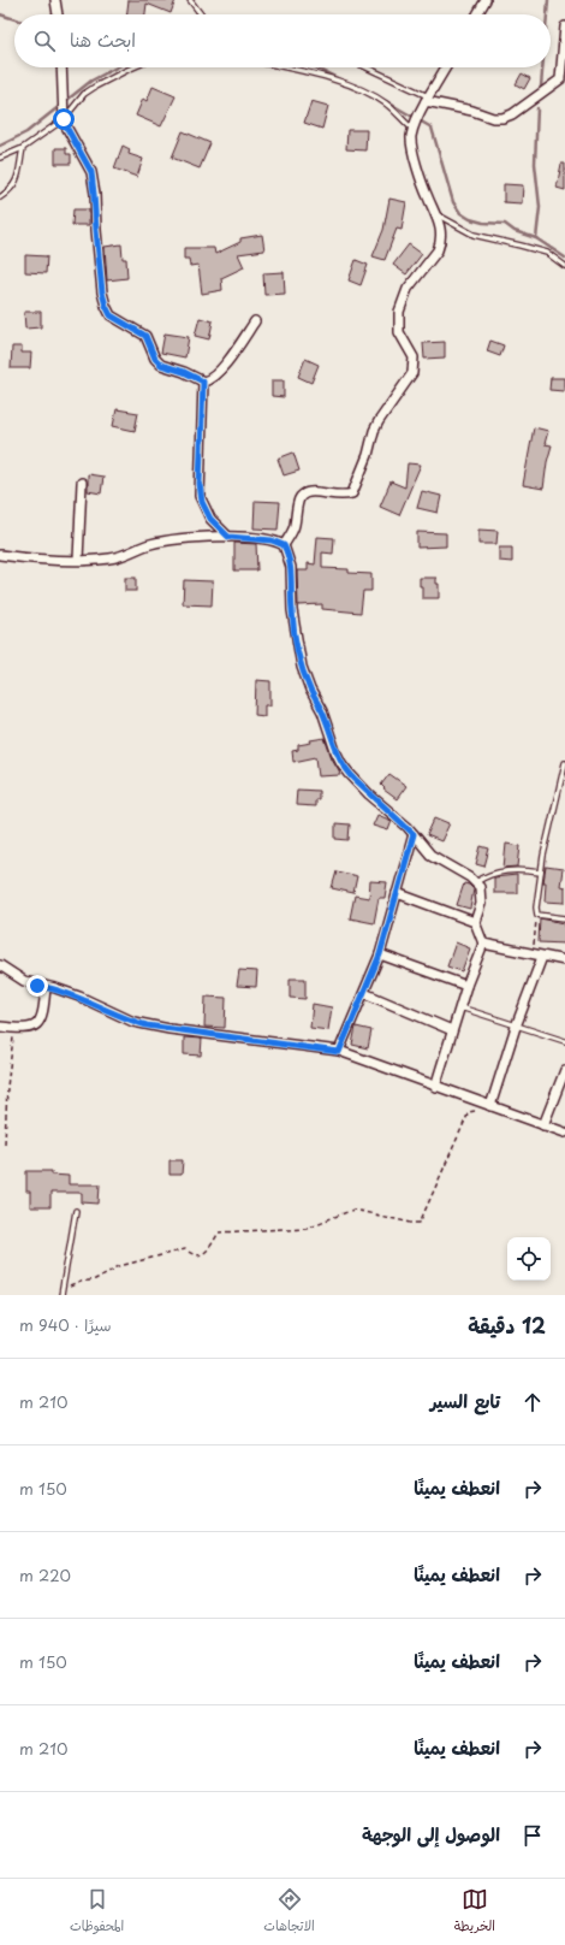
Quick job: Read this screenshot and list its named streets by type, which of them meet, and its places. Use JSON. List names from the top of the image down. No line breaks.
{"page":{"search":"ابحث هنا","heading":["12 دقيقة","سيرًا · 940 m"],"list":[["تابع السير","210 m"],["انعطف يمينًا","150 m"],["انعطف يمينًا","220 m"],["انعطف يمينًا","150 m"],["انعطف يمينًا","210 m"],"الوصول إلى الوجهة"],"nav":["الخريطة","الاتجاهات","المحفوظات"]}}
